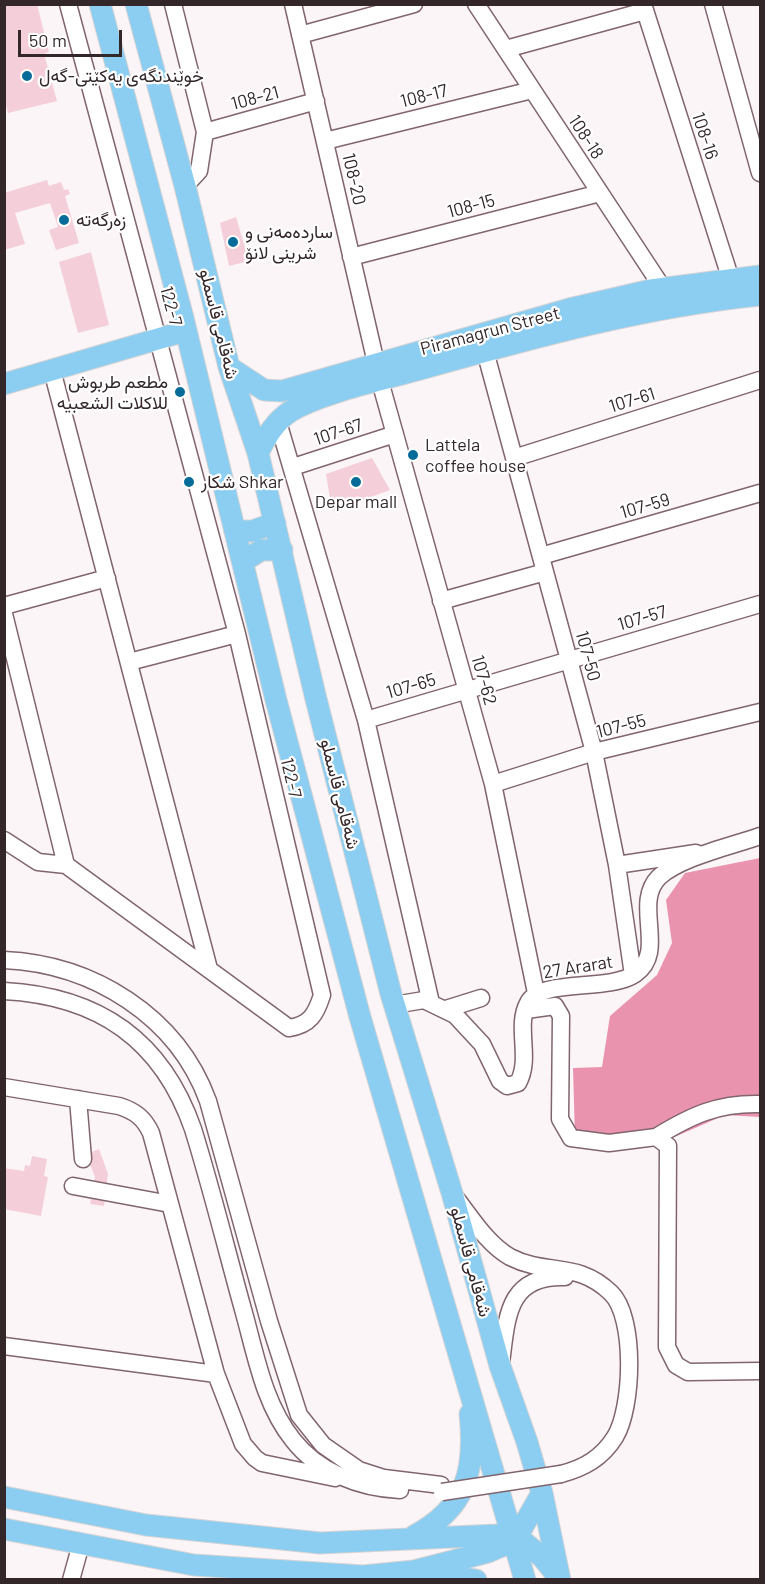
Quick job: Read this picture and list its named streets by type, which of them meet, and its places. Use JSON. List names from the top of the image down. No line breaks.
{"streets":{"main road":["شەقامی قاسملو","Piramagrun Street"],"street":["108-17","108-21","108-16","108-18","108-20","108-15","122-7","107-61","107-67","107-59","107-57","107-50","107-62","107-65","107-55","27 Ararat"]},"crossings":[["108-17","108-18"],["108-17","108-20"],["108-21","108-20"],["108-16","Piramagrun Street"],["108-18","108-15"],["108-18","Piramagrun Street"],["108-20","108-15"],["108-20","Piramagrun Street"],["108-20","107-62"],["شەقامی قاسملو","Piramagrun Street"],["Piramagrun Street","107-50"],["Piramagrun Street","107-62"],["107-61","107-50"],["107-67","107-62"],["107-59","107-50"],["107-59","107-62"],["107-57","107-50"],["107-57","107-62"],["107-57","107-65"],["107-50","107-55"],["107-50","27 Ararat"],["107-62","107-65"],["107-62","107-55"],["107-62","27 Ararat"]],"places":["خوێندنگەی یەکێتی-گەل","زەرگەتە","ساردەمەنی و شرینی لانۆ","مطعم طربوش للاكلات الشعبيه","Lattela coffee house","شکار Shkar","Depar mall"],"scale_bar":"50 m"}
